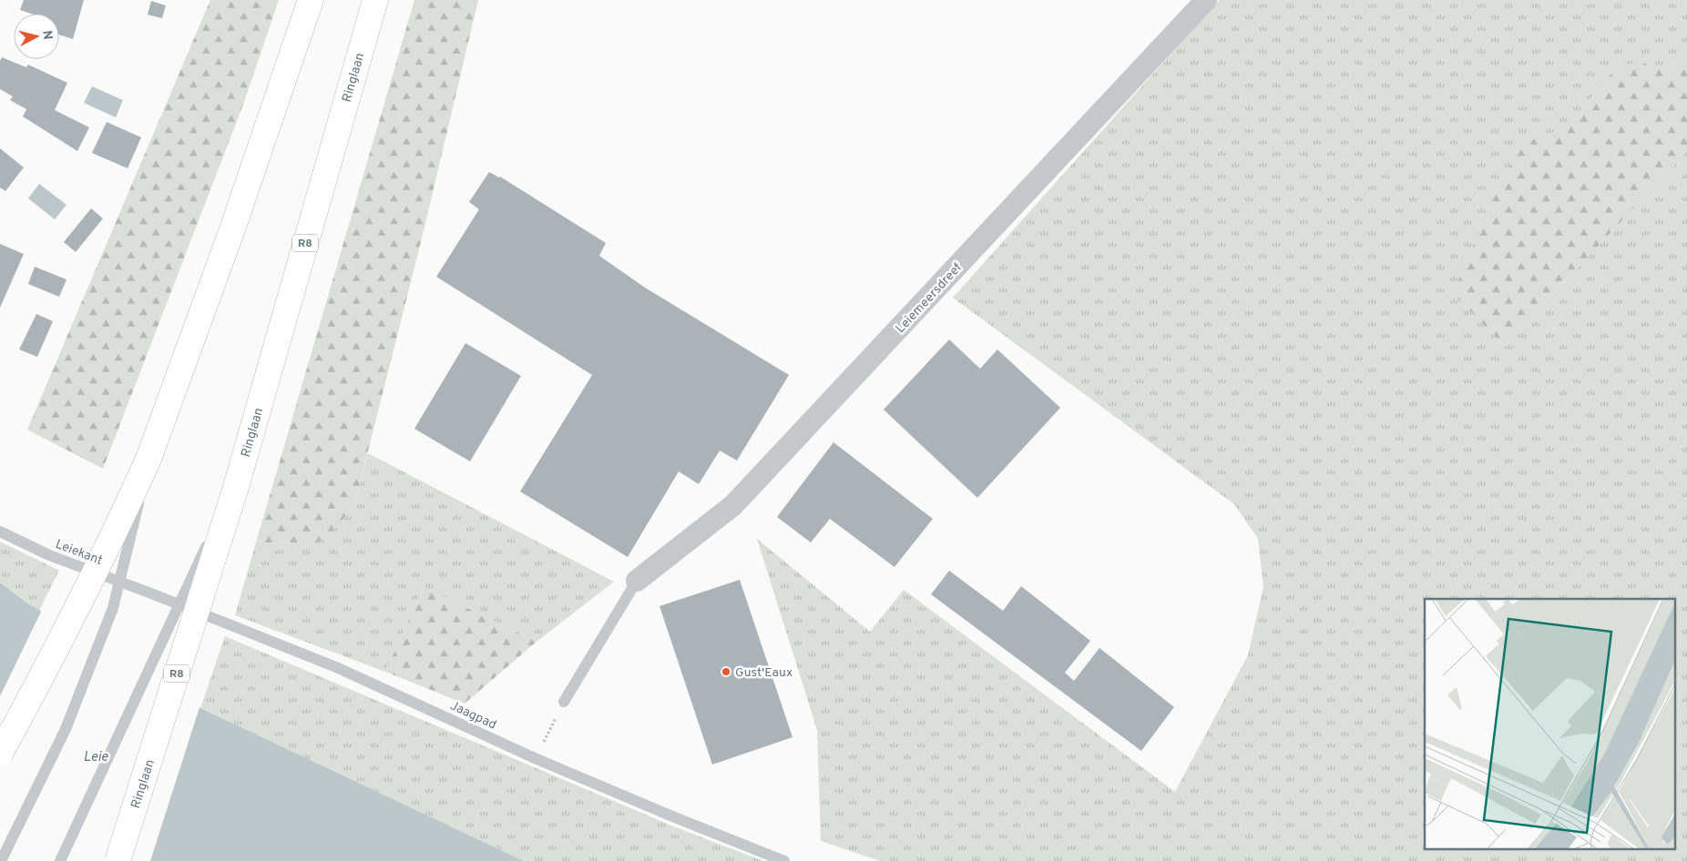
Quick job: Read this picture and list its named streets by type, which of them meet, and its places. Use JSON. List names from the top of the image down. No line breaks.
{"streets":{"highway":["Ringlaan","R8"],"street":["Leiemeersdreef"],"lane":["Leiekant","Jaagpad"]},"crossings":[["Leiekant","Jaagpad"]],"water":["Leie"],"places":["Gust'Eaux"],"north":"right"}
